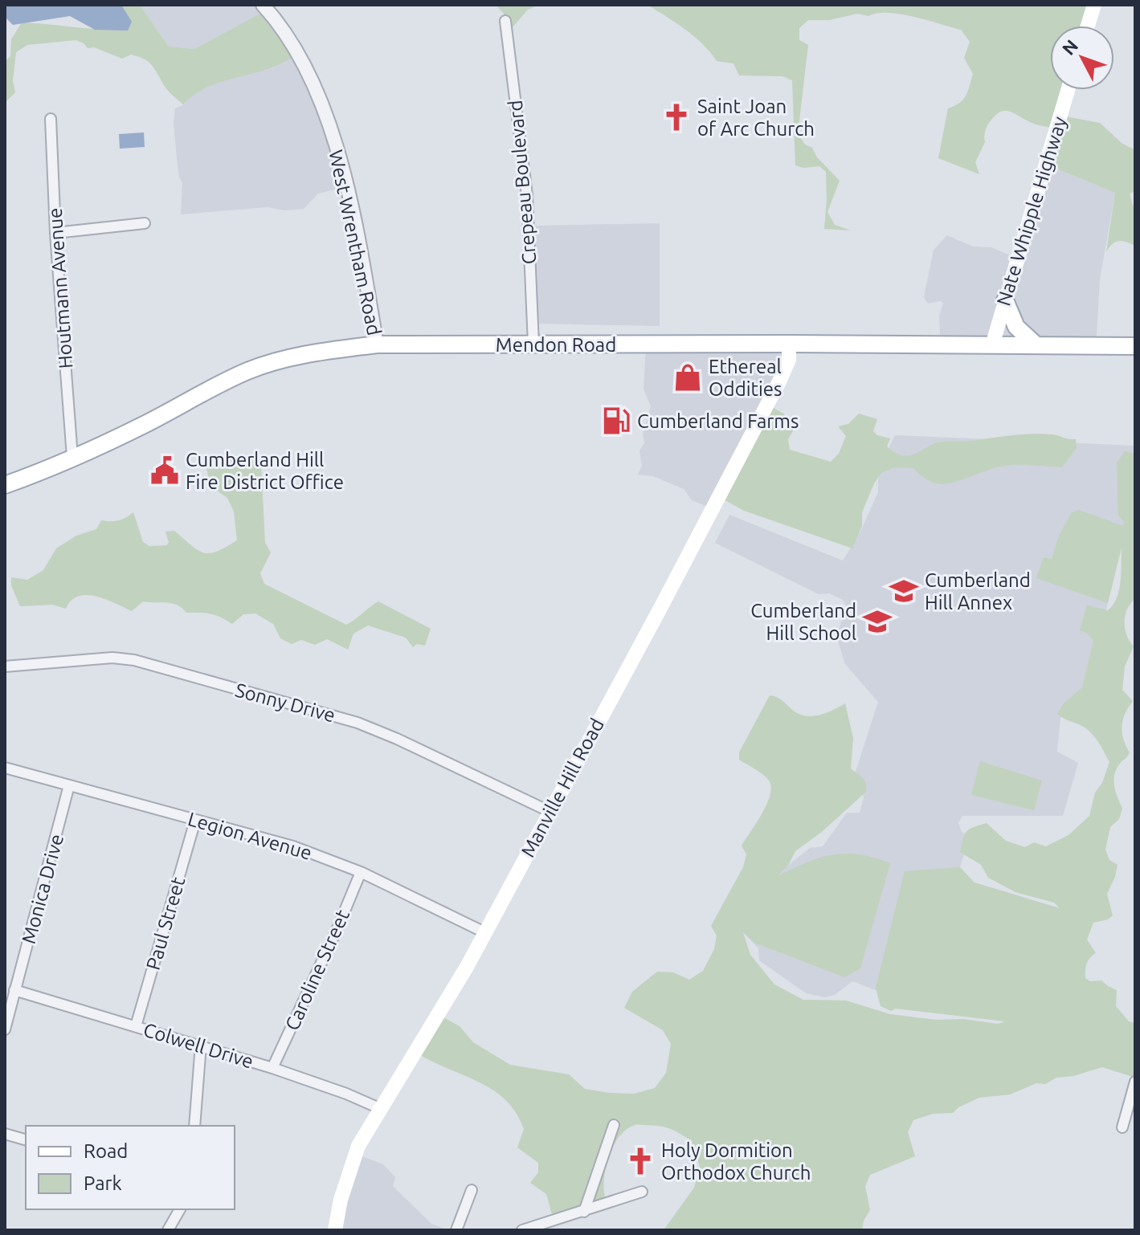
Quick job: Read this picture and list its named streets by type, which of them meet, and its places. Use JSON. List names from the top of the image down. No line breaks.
{"streets":{"main road":["Nate Whipple Highway","Mendon Road","Manville Hill Road"],"street":["Crepeau Boulevard","West Wrentham Road","Houtmann Avenue","Sonny Drive","Legion Avenue","Monica Drive","Paul Street","Caroline Street","Colwell Drive"]},"crossings":[["Crepeau Boulevard","Mendon Road"],["Nate Whipple Highway","Mendon Road"],["West Wrentham Road","Mendon Road"],["Houtmann Avenue","Mendon Road"],["Mendon Road","Manville Hill Road"],["Sonny Drive","Manville Hill Road"],["Manville Hill Road","Legion Avenue"],["Manville Hill Road","Colwell Drive"],["Legion Avenue","Monica Drive"],["Legion Avenue","Paul Street"],["Legion Avenue","Caroline Street"],["Monica Drive","Colwell Drive"],["Paul Street","Colwell Drive"],["Caroline Street","Colwell Drive"]],"places":{"church":["Saint Joan of Arc Church","Holy Dormition Orthodox Church"],"shop":["Ethereal Oddities"],"fuel station":["Cumberland Farms"],"public building":["Cumberland Hill Fire District Office"],"school or university":["Cumberland Hill Annex","Cumberland Hill School"]},"legend":["Road","Park"],"north":"top left"}
